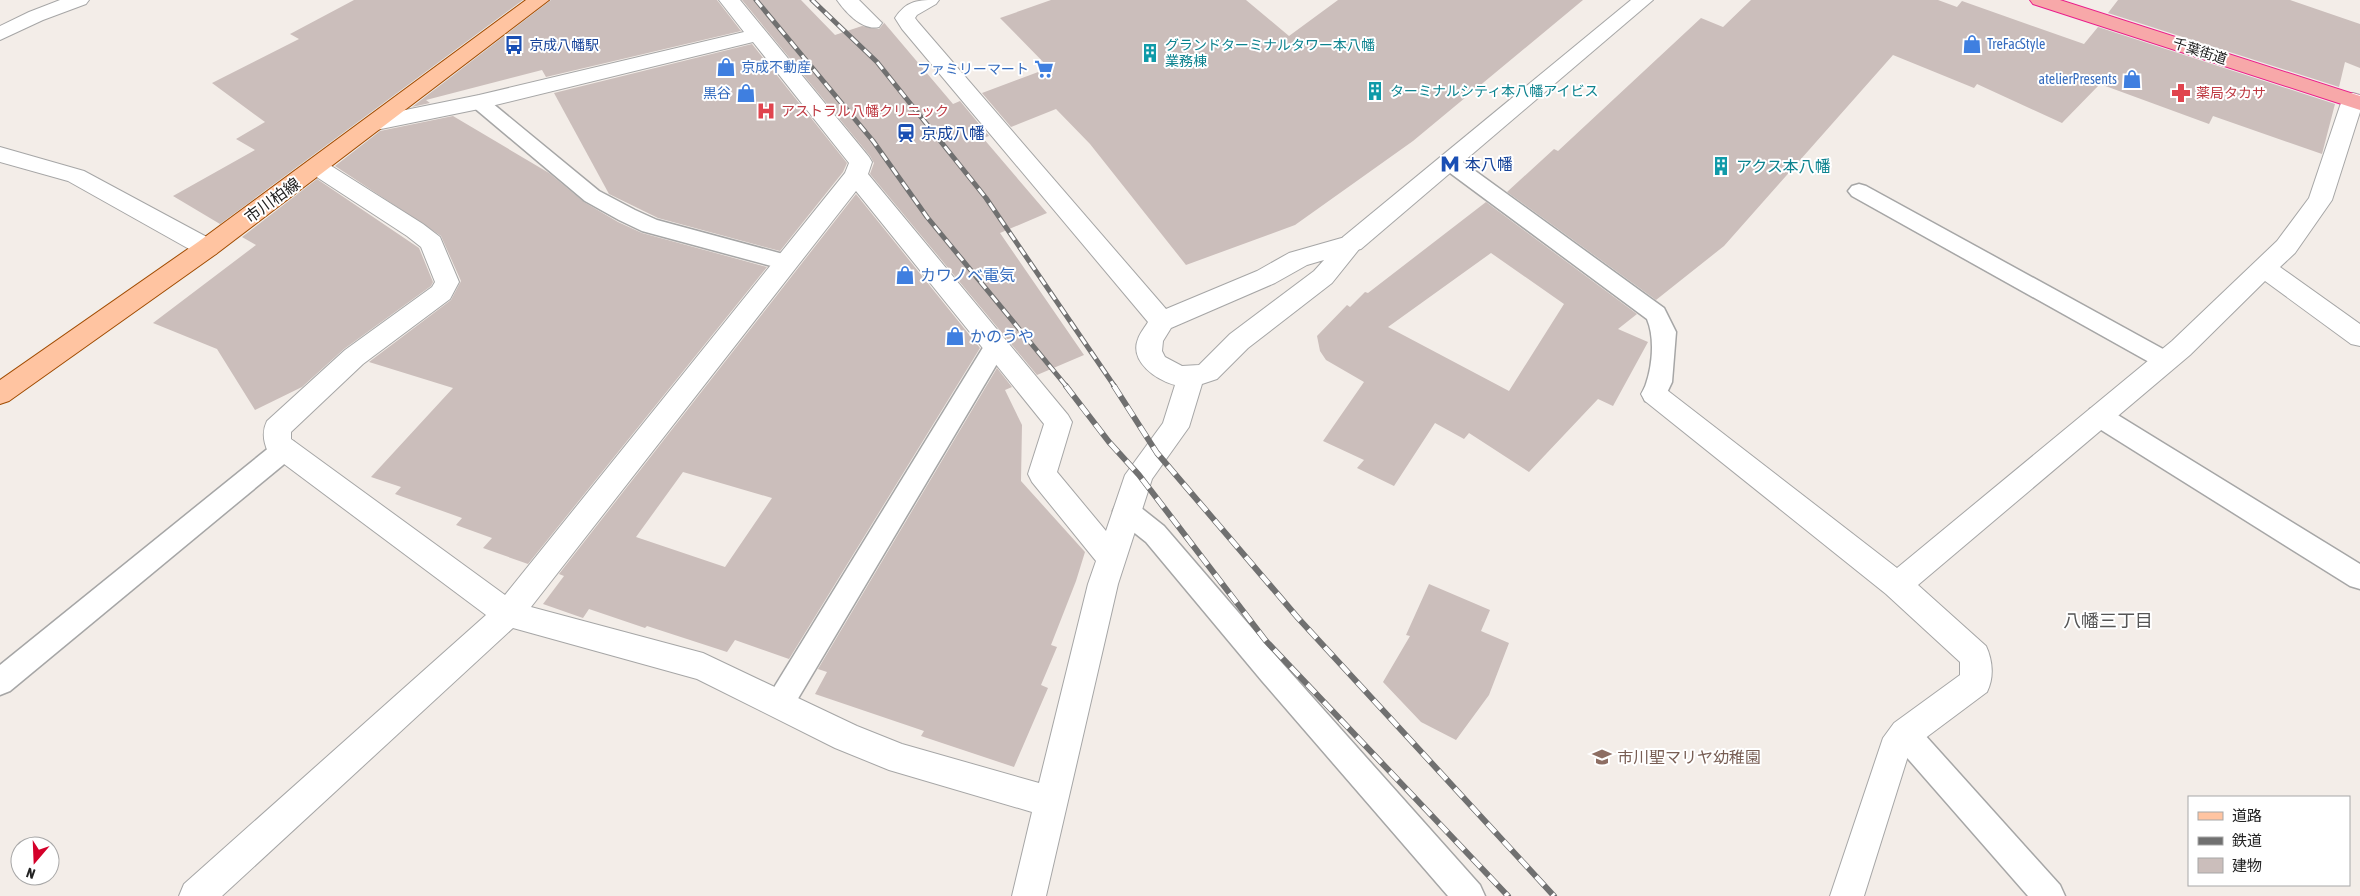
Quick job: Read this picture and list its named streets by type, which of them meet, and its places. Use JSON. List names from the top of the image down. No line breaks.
{"streets":{"highway":["千葉街道"],"main road":["市川柏線"]},"districts":["八幡三丁目"],"places":{"shop":["TreFacStyle","京成不動産","atelierPresents","黒谷","カワノベ電気","かのうや"],"bus stop":["京成八幡駅"],"building":["グランドターミナルタワー本八幡 業務棟","ターミナルシティ本八幡アイビス","アクス本八幡"],"supermarket":["ファミリーマート"],"pharmacy":["薬局タカサ"],"hospital":["アストラル八幡クリニック"],"station":["京成八幡"],"metro station":["本八幡"],"school or university":["市川聖マリヤ幼稚園"]},"legend":["道路","鉄道","建物"],"north":"bottom"}
